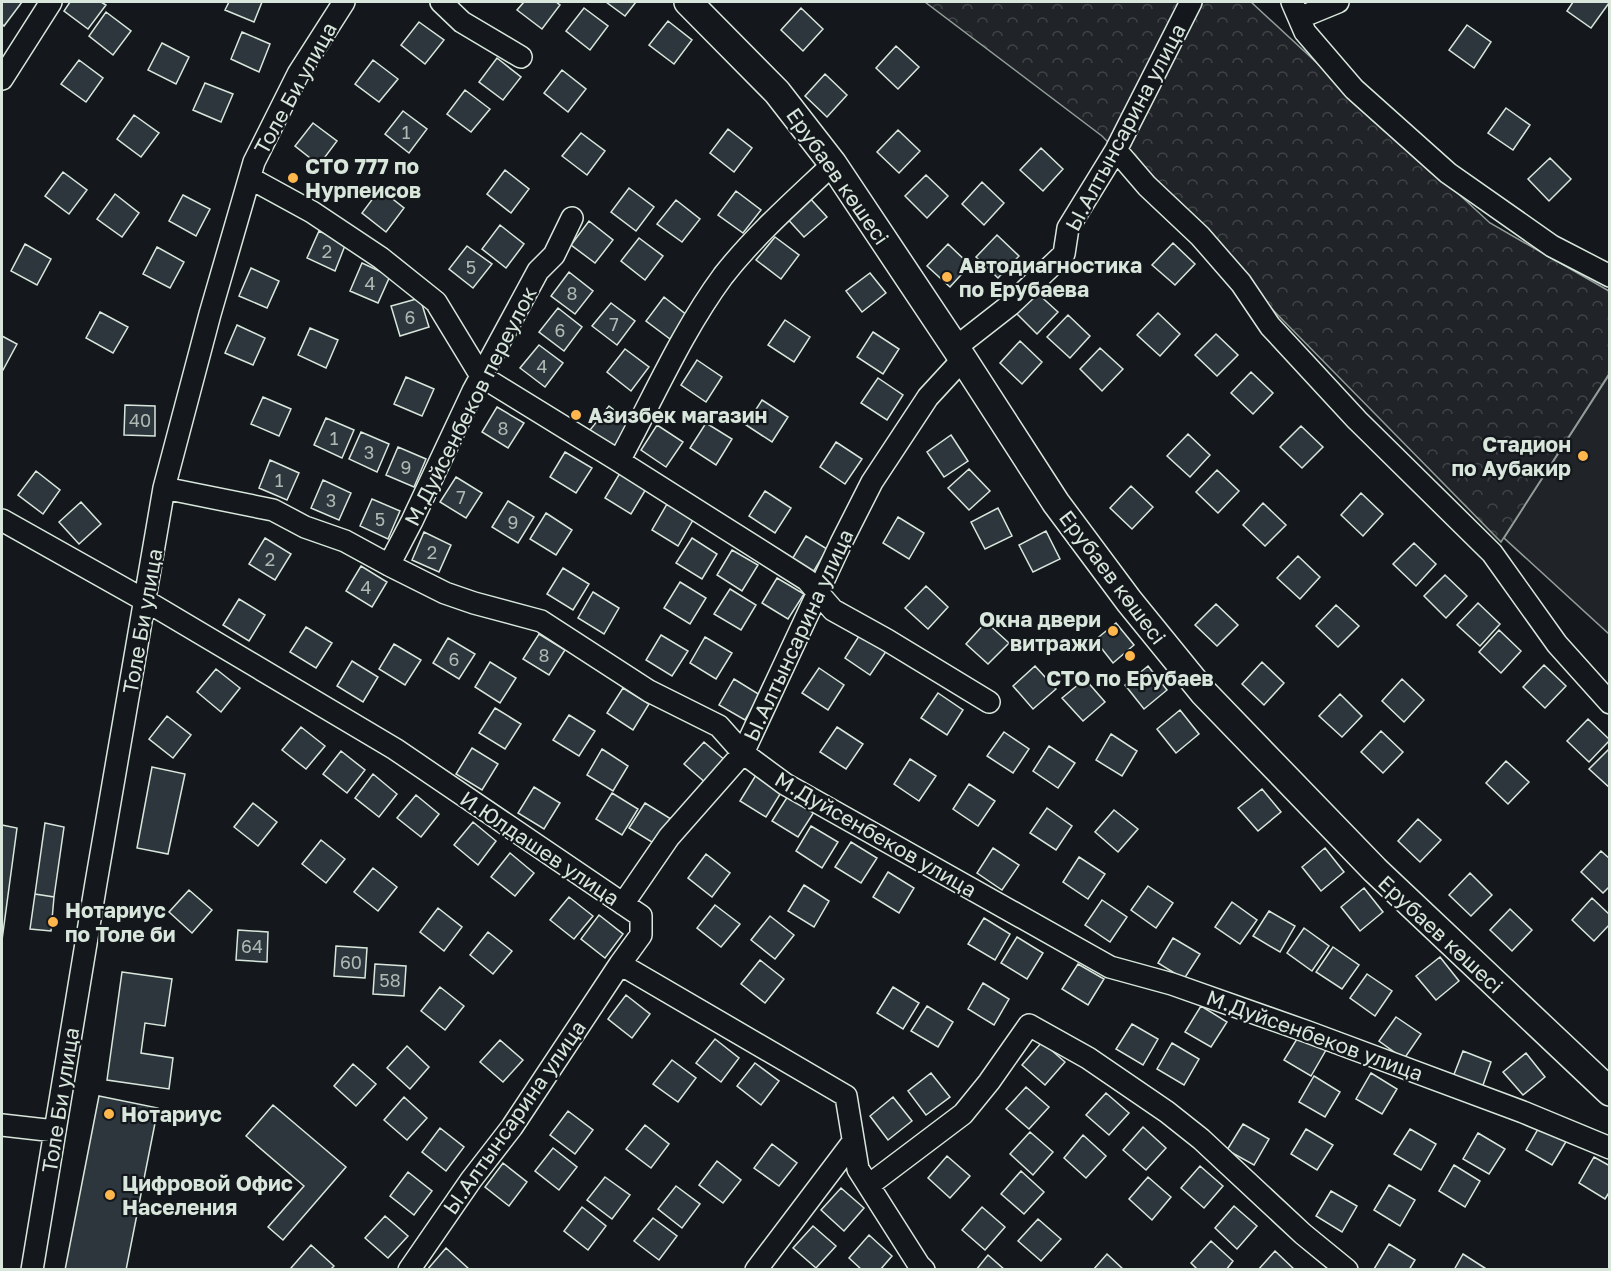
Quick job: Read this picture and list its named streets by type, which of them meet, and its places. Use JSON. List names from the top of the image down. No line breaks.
{"streets":{"main road":["Ерубаев көшесі"],"street":["Толе Би улица","Ы.Алтынсарина улица","М.Дуйсенбеков переулок","М.Дуйсенбеков улица","И.Юлдашев улица"]},"crossings":[["Толе Би улица","М.Дуйсенбеков улица"],["Толе Би улица","И.Юлдашев улица"],["Ы.Алтынсарина улица","Ерубаев көшесі"],["Ы.Алтынсарина улица","М.Дуйсенбеков улица"],["Ы.Алтынсарина улица","И.Юлдашев улица"],["М.Дуйсенбеков переулок","М.Дуйсенбеков улица"]],"places":["СТО 777 по Нурпеисов","Автодиагностика по Ерубаева","Азизбек магазин","Стадион по Аубакир","Окна двери витражи","СТО по Ерубаев","Нотариус по Толе би","Нотариус","Цифровой Офис Населения"],"house_numbers":["1","2","5","4","8","6","7","6","4","40","8","1","3","9","1","7","3","5","9","2","2","4","8","6","64","60","58"]}
